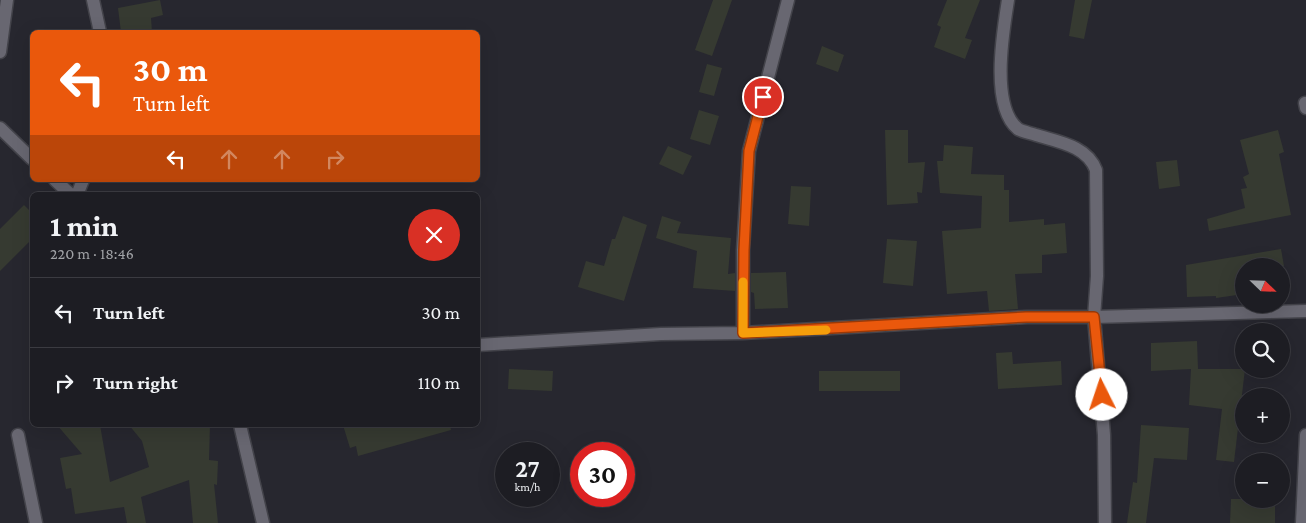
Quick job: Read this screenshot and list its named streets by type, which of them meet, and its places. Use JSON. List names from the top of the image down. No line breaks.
{"north":"bottom right","page":{"turn":["30 m","Turn left"],"heading":["1 min","220 m · 18:46"],"map_buttons":["+","−"],"list":[{"name":"Turn left","value":"30 m"},{"name":"Turn right","value":"110 m"}],"speed":"27 km/h","limit":"30"}}
